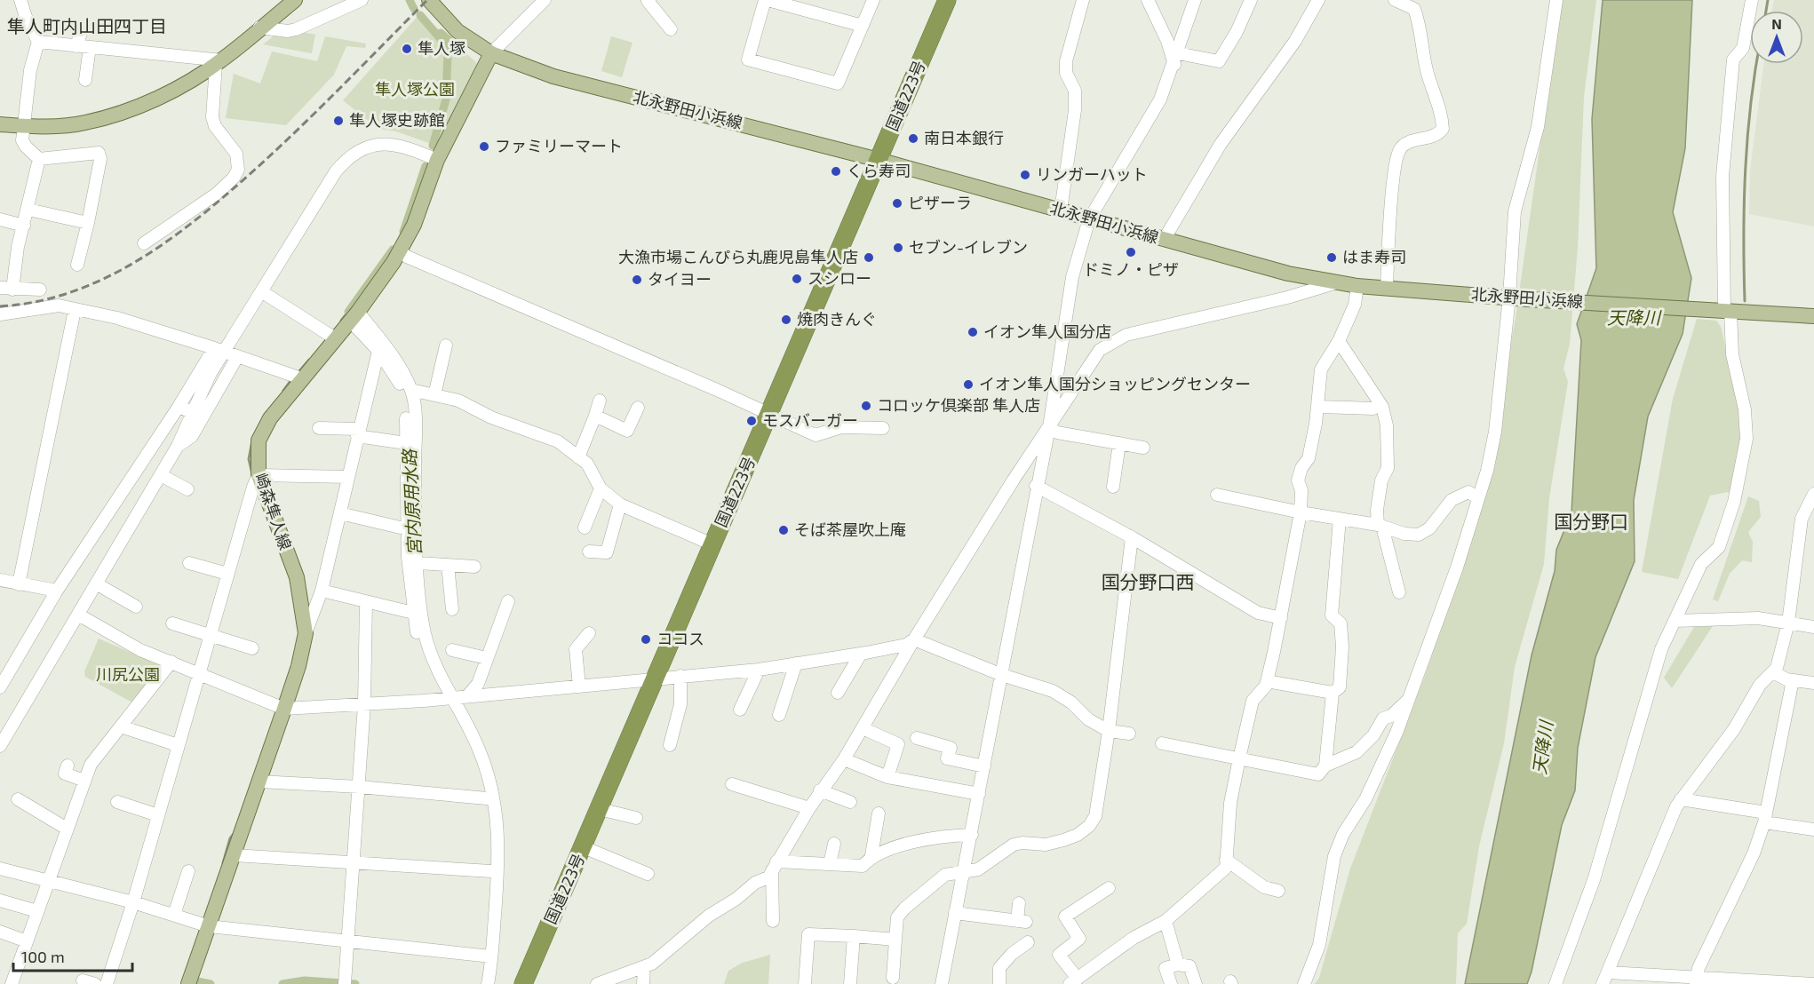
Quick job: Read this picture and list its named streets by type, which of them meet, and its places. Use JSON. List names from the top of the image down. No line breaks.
{"streets":{"highway":["国道223号"],"main road":["北永野田小浜線","崎森隼人線"]},"crossings":[["国道223号","北永野田小浜線"],["北永野田小浜線","崎森隼人線"]],"districts":["隼人町内山田四丁目","国分野口","国分野口西"],"water":["天降川","宮内原用水路"],"parks":["隼人塚公園","川尻公園"],"places":["隼人塚","隼人塚史跡館","南日本銀行","ファミリーマート","くら寿司","リンガーハット","ピザーラ","セブン-イレブン","ドミノ・ピザ","大漁市場こんぴら丸鹿児島隼人店","はま寿司","スシロー","タイヨー","焼肉きんぐ","イオン隼人国分店","イオン隼人国分ショッピングセンター","コロッケ倶楽部 隼人店","モスバーガー","そば茶屋吹上庵","ココス"],"scale_bar":"100 m","north":"top"}
